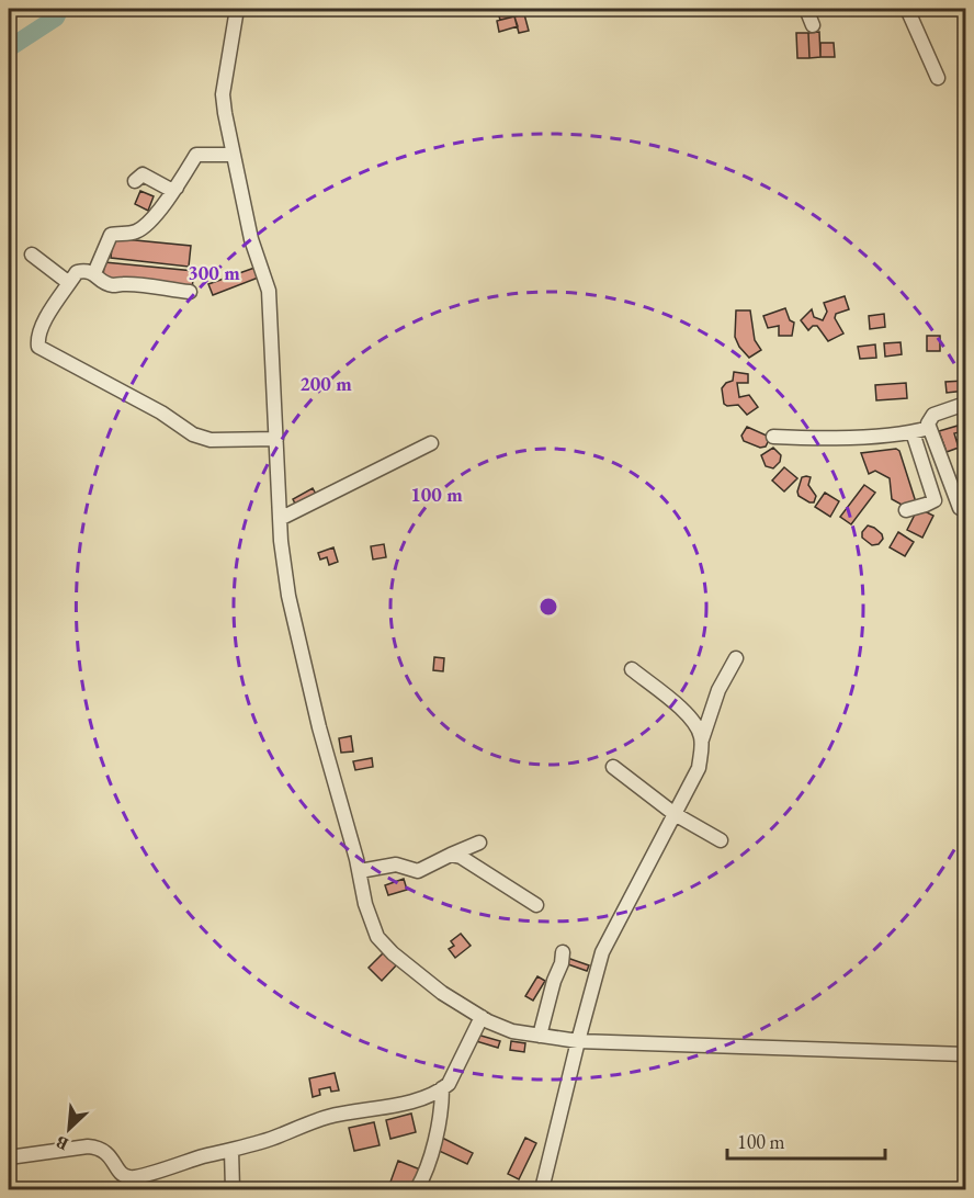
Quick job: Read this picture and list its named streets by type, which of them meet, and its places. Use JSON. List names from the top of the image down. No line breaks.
{"scale_bar":"100 m","north":"bottom left","rings":["300 m","200 m","100 m"]}
